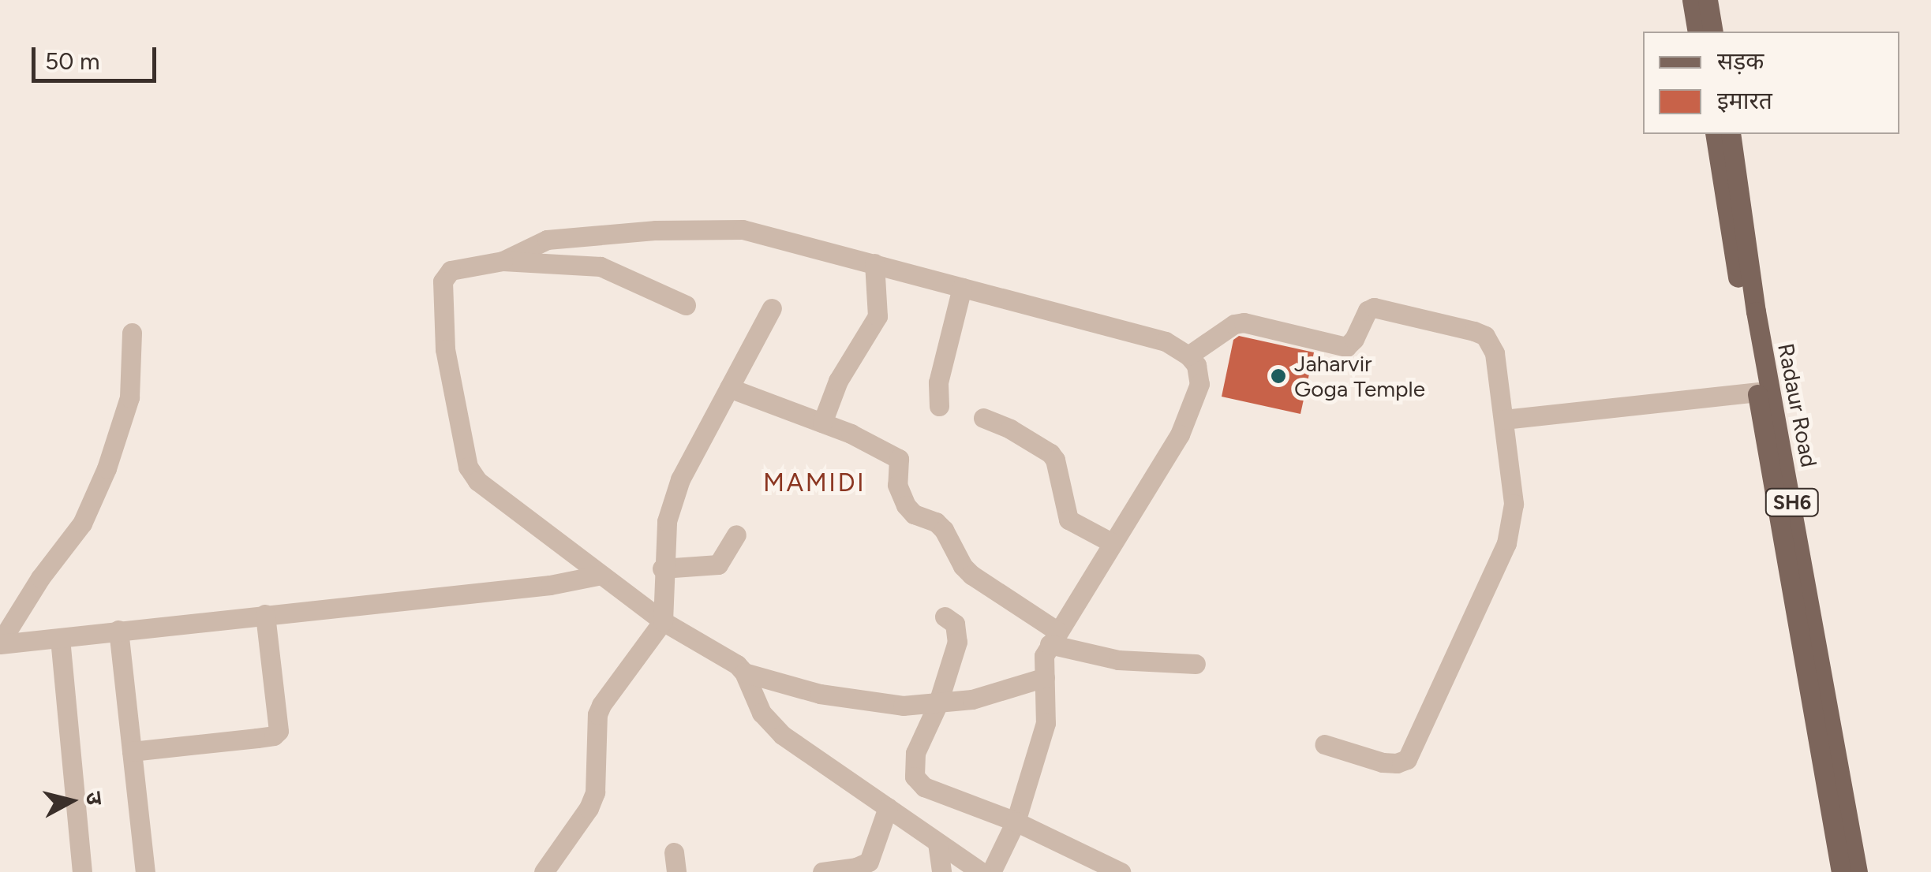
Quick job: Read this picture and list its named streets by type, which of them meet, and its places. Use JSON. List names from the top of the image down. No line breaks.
{"streets":{"main road":["Radaur Road","SH6"]},"districts":["MAMIDI"],"places":["Jaharvir Goga Temple"],"legend":["सड़क","इमारत"],"scale_bar":"50 m","north":"right"}
